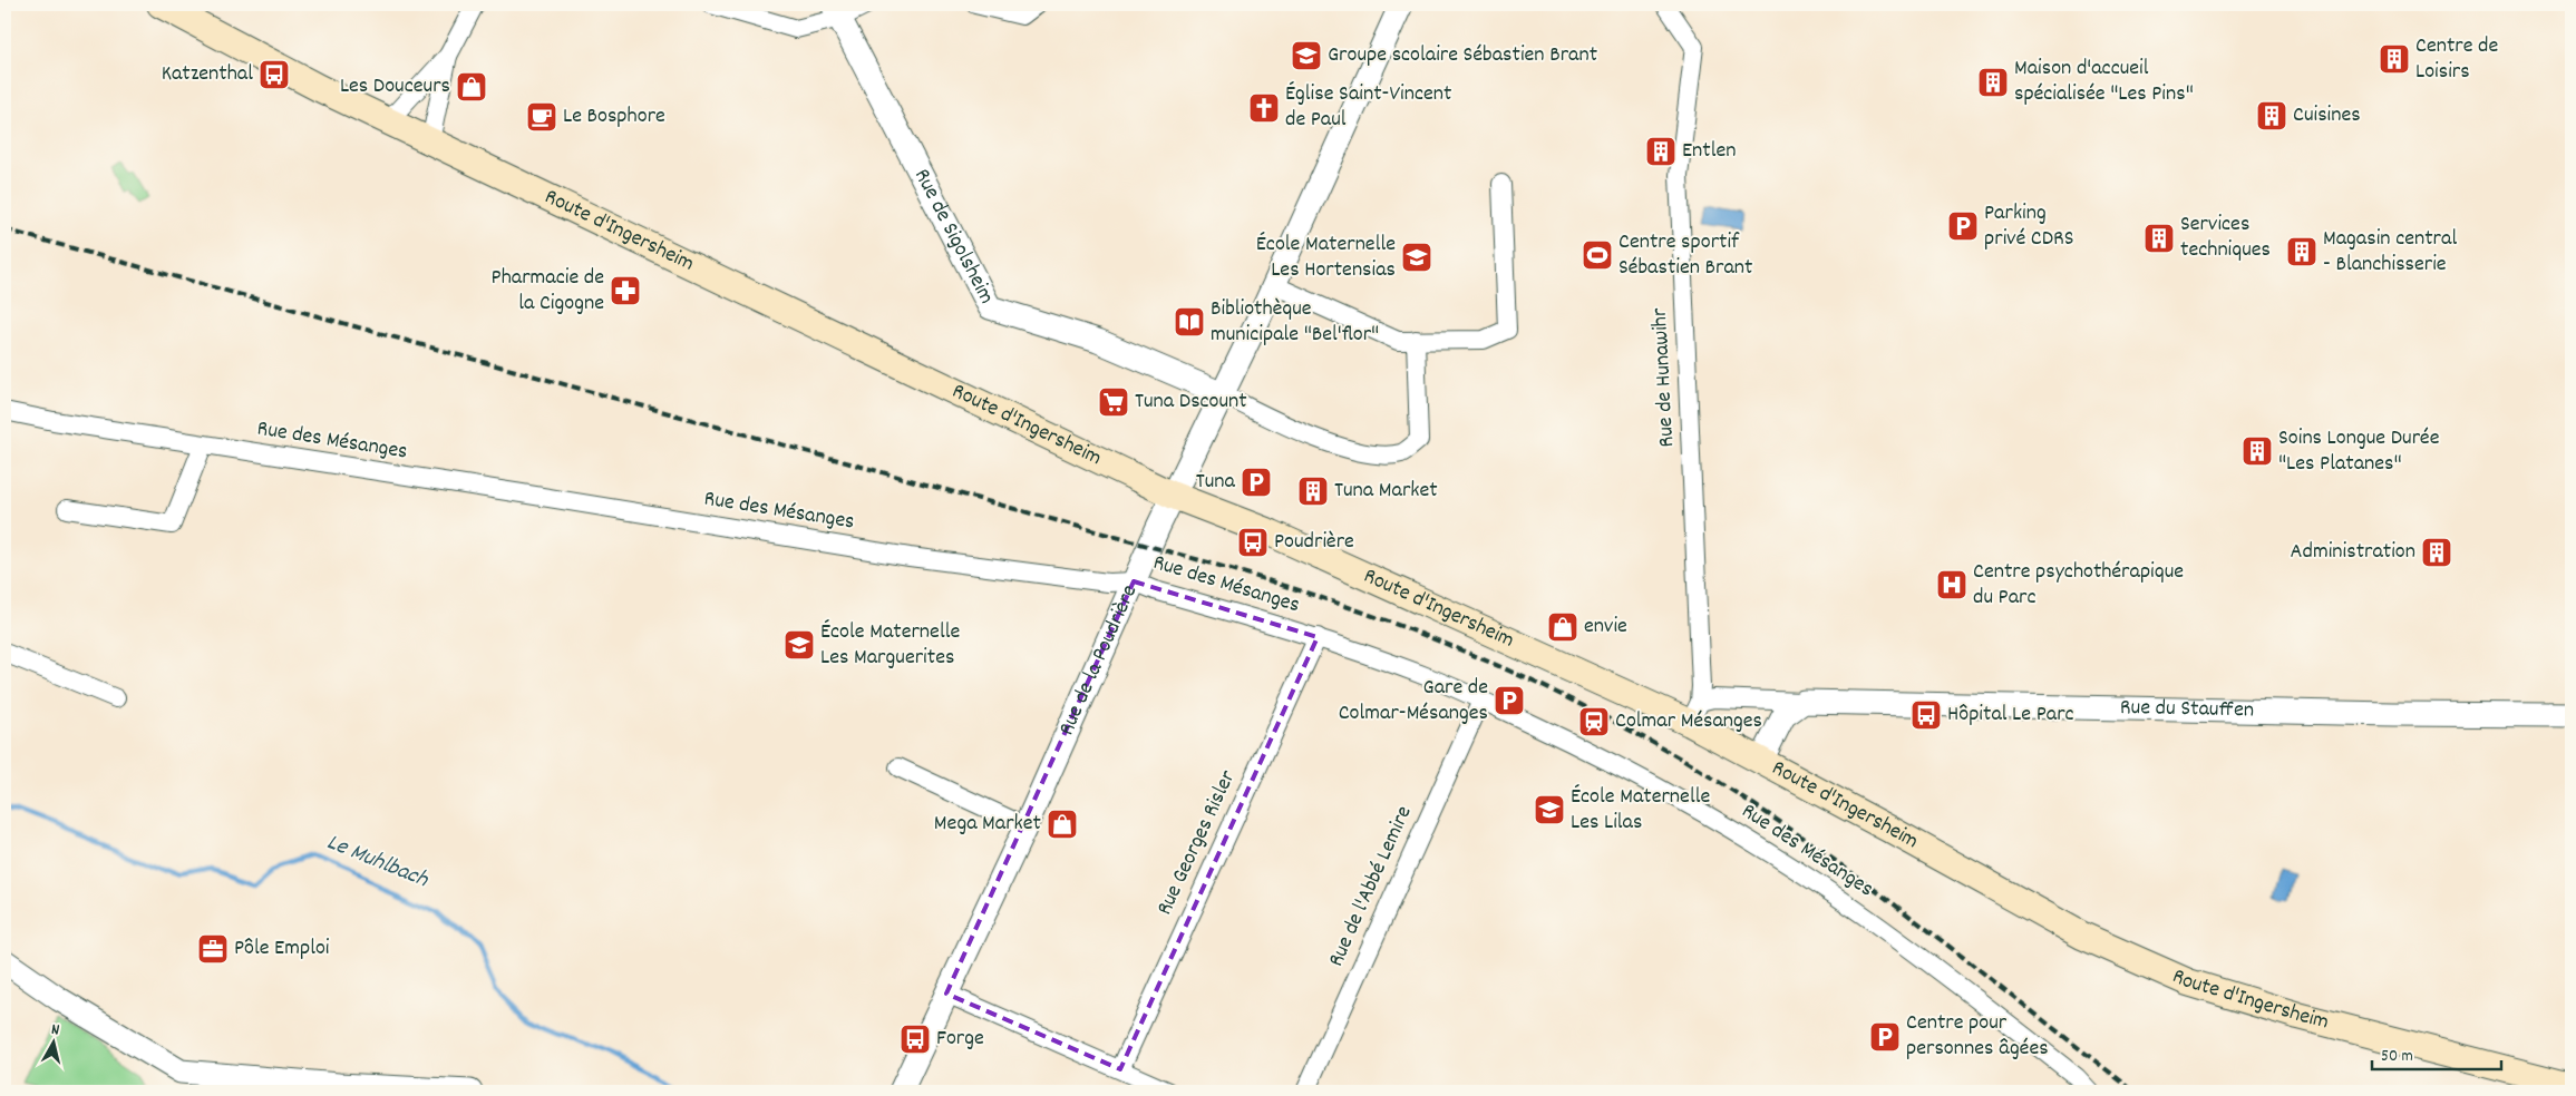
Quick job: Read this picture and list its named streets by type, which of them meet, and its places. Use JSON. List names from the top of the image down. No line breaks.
{"streets":{"main road":["Route d'Ingersheim"],"street":["Rue de Sigolsheim","Rue de Hunawihr","Rue des Mésanges","Rue de la Poudrière","Rue du Stauffen","Rue Georges Risler","Rue de l'Abbé Lemire"]},"crossings":[["Route d'Ingersheim","Rue de Hunawihr"],["Route d'Ingersheim","Rue de la Poudrière"],["Route d'Ingersheim","Rue du Stauffen"],["Rue de Sigolsheim","Rue de la Poudrière"],["Rue de Hunawihr","Rue du Stauffen"],["Rue des Mésanges","Rue de la Poudrière"],["Rue des Mésanges","Rue Georges Risler"],["Rue des Mésanges","Rue de l'Abbé Lemire"]],"water":["Le Muhlbach"],"places":{"school or university":["Groupe scolaire Sébastien Brant","École Maternelle Les Hortensias","École Maternelle Les Marguerites","École Maternelle Les Lilas"],"building":["Centre de Loisirs","Maison d'accueil spécialisée \"Les Pins\"","Cuisines","Entlen","Services techniques","Magasin central - Blanchisserie","Soins Longue Durée \"Les Platanes\"","Tuna Market","Administration"],"bus stop":["Katzenthal","Poudrière","Hôpital Le Parc","Forge"],"shop":["Les Douceurs","envie","Mega Market"],"church":["Église Saint-Vincent de Paul"],"cafe":["Le Bosphore"],"parking":["Parking privé CDRS","Tuna","Gare de Colmar-Mésanges","Centre pour personnes âgées"],"sports":["Centre sportif Sébastien Brant"],"pharmacy":["Pharmacie de la Cigogne"],"library":["Bibliothèque municipale \"Bel'flor\""],"supermarket":["Tuna Dscount"],"hospital":["Centre psychothérapique du Parc"],"station":["Colmar Mésanges"],"office":["Pôle Emploi"]},"scale_bar":"50 m","north":"top"}
